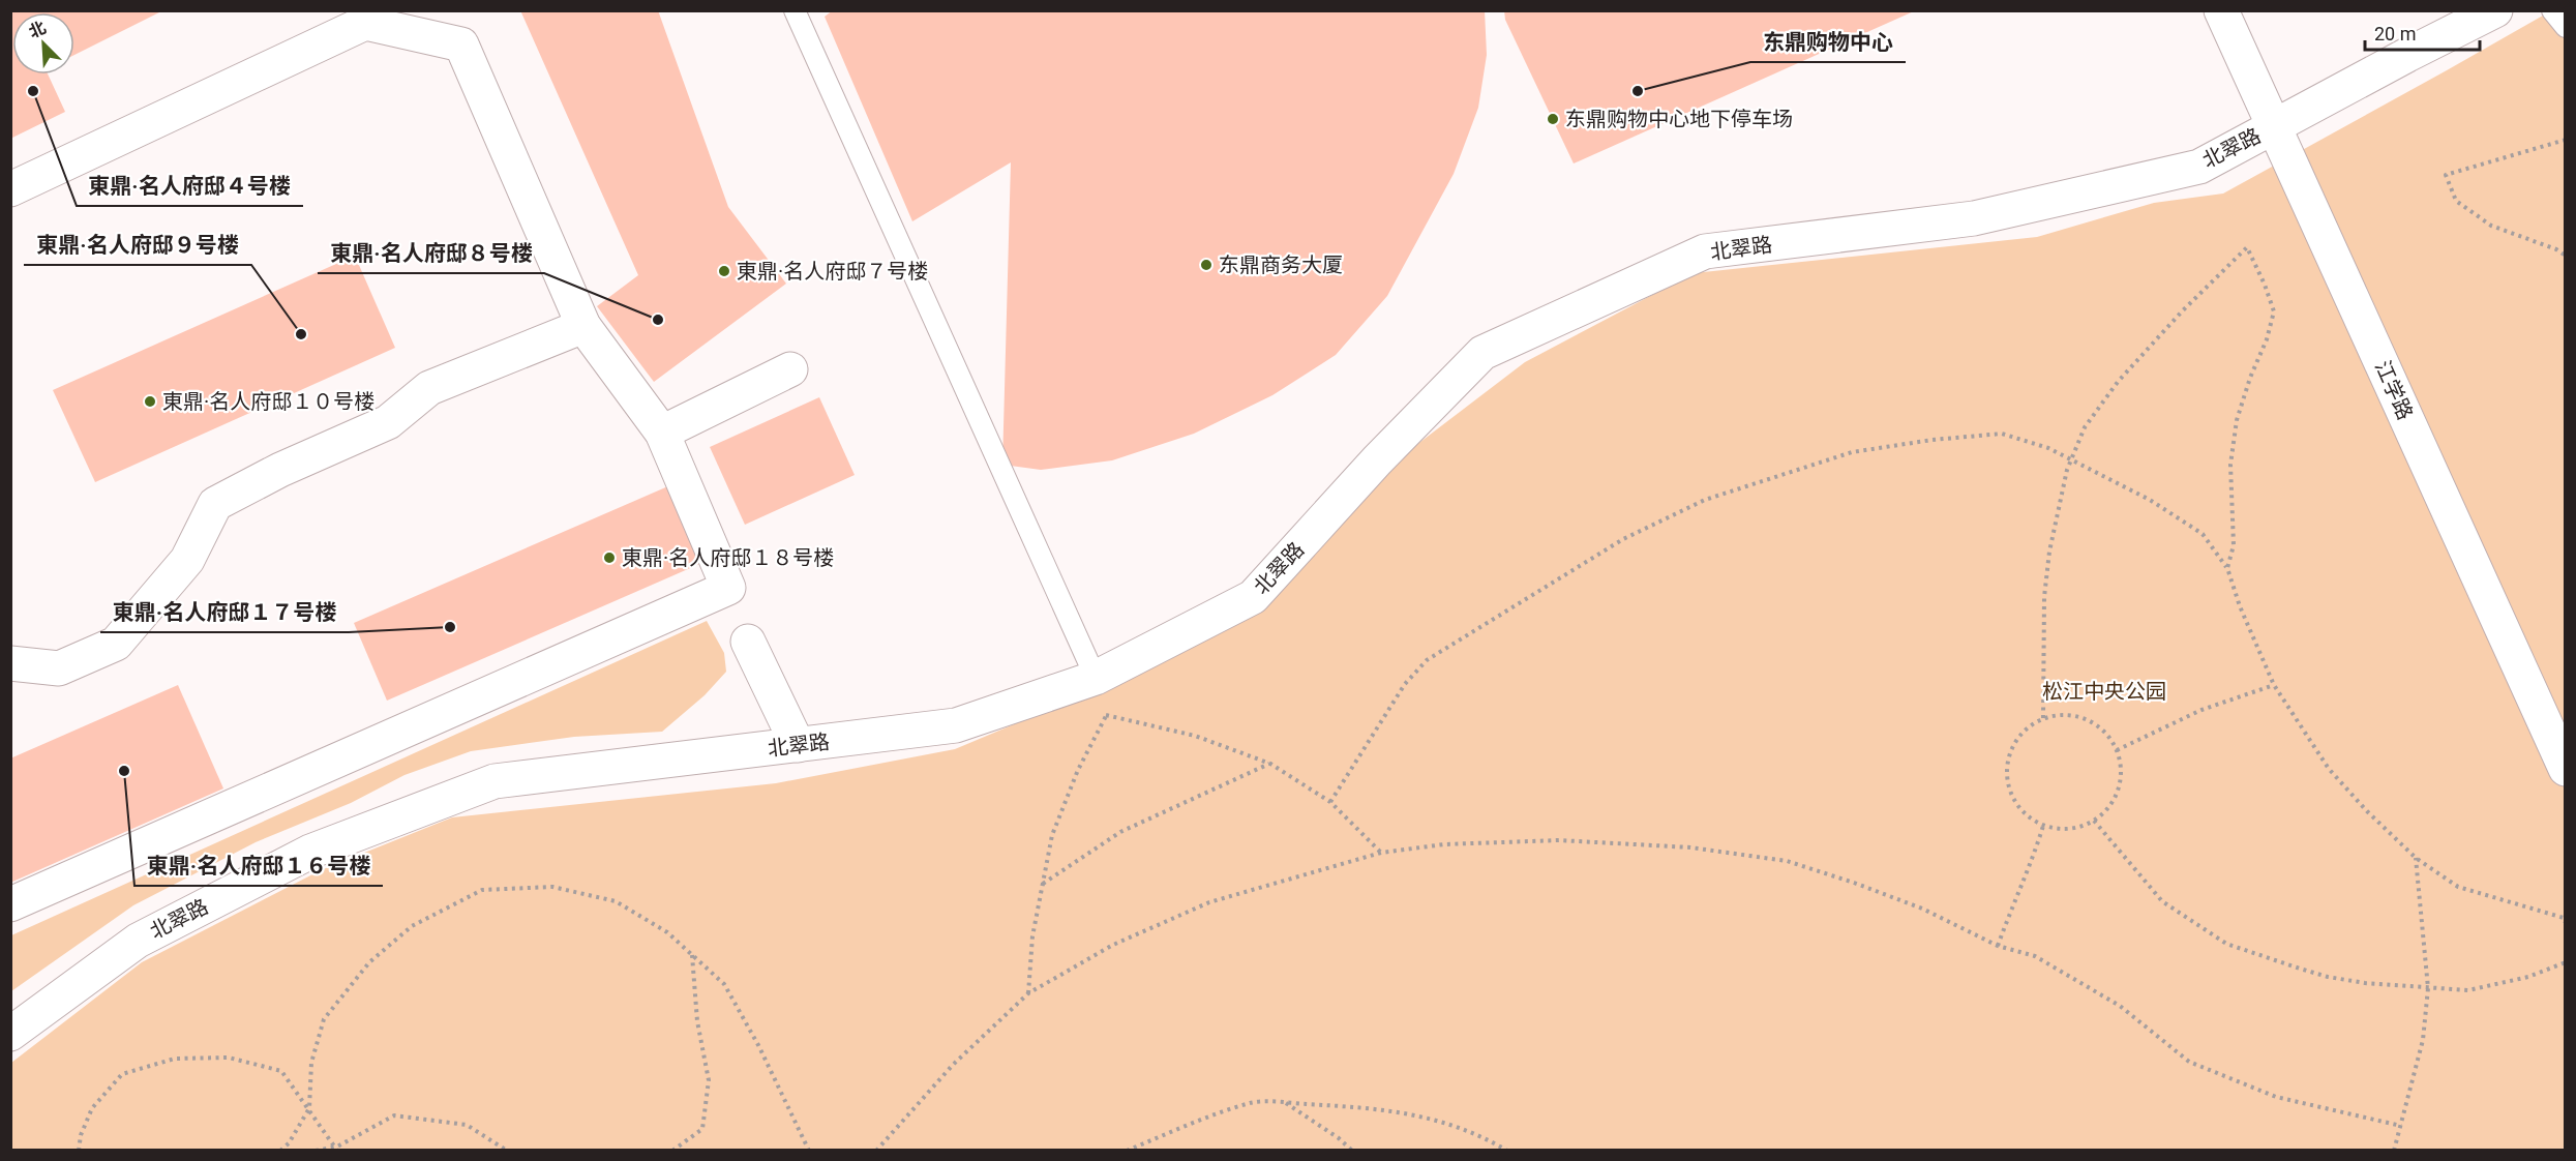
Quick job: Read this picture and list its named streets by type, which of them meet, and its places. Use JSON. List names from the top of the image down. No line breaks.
{"streets":{"street":["北翠路","江学路"]},"crossings":[["北翠路","江学路"]],"parks":["松江中央公园"],"places":["東鼎·名人府邸４号楼","东鼎购物中心","东鼎购物中心地下停车场","东鼎商务大厦","東鼎·名人府邸７号楼","東鼎·名人府邸８号楼","東鼎·名人府邸９号楼","東鼎·名人府邸１０号楼","東鼎·名人府邸１８号楼","東鼎·名人府邸１７号楼","東鼎·名人府邸１６号楼"],"scale_bar":"20 m","north":"top left"}
